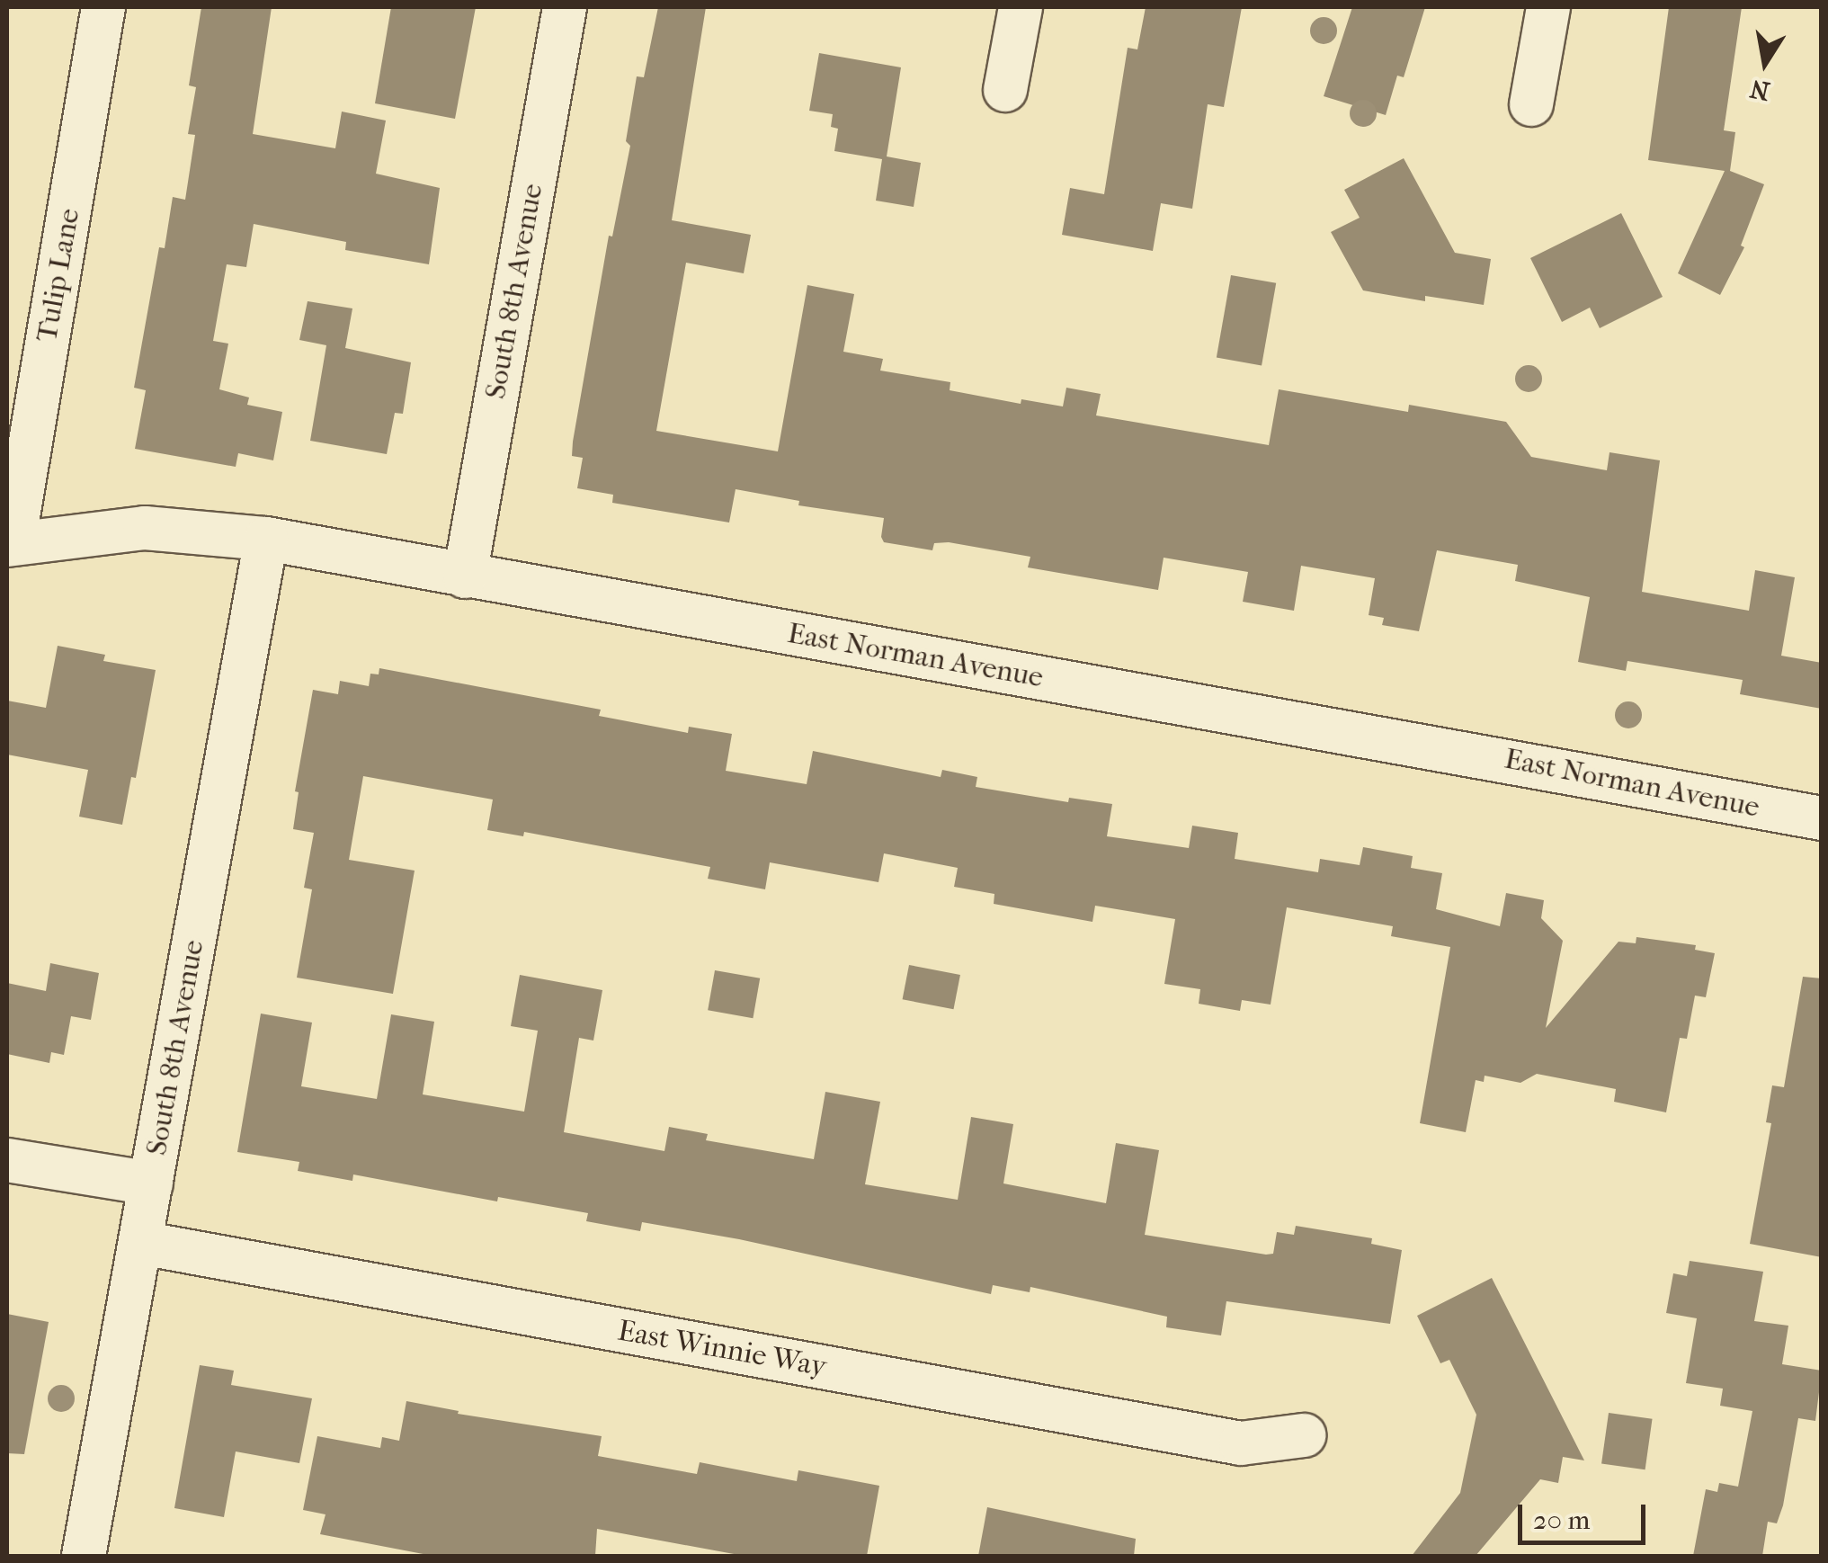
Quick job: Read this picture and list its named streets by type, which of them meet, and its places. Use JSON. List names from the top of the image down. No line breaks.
{"streets":{"street":["Tulip Lane","South 8th Avenue","East Norman Avenue","East Winnie Way"]},"crossings":[["Tulip Lane","East Norman Avenue"],["South 8th Avenue","East Norman Avenue"],["South 8th Avenue","East Winnie Way"]],"scale_bar":"20 m","north":"bottom"}
